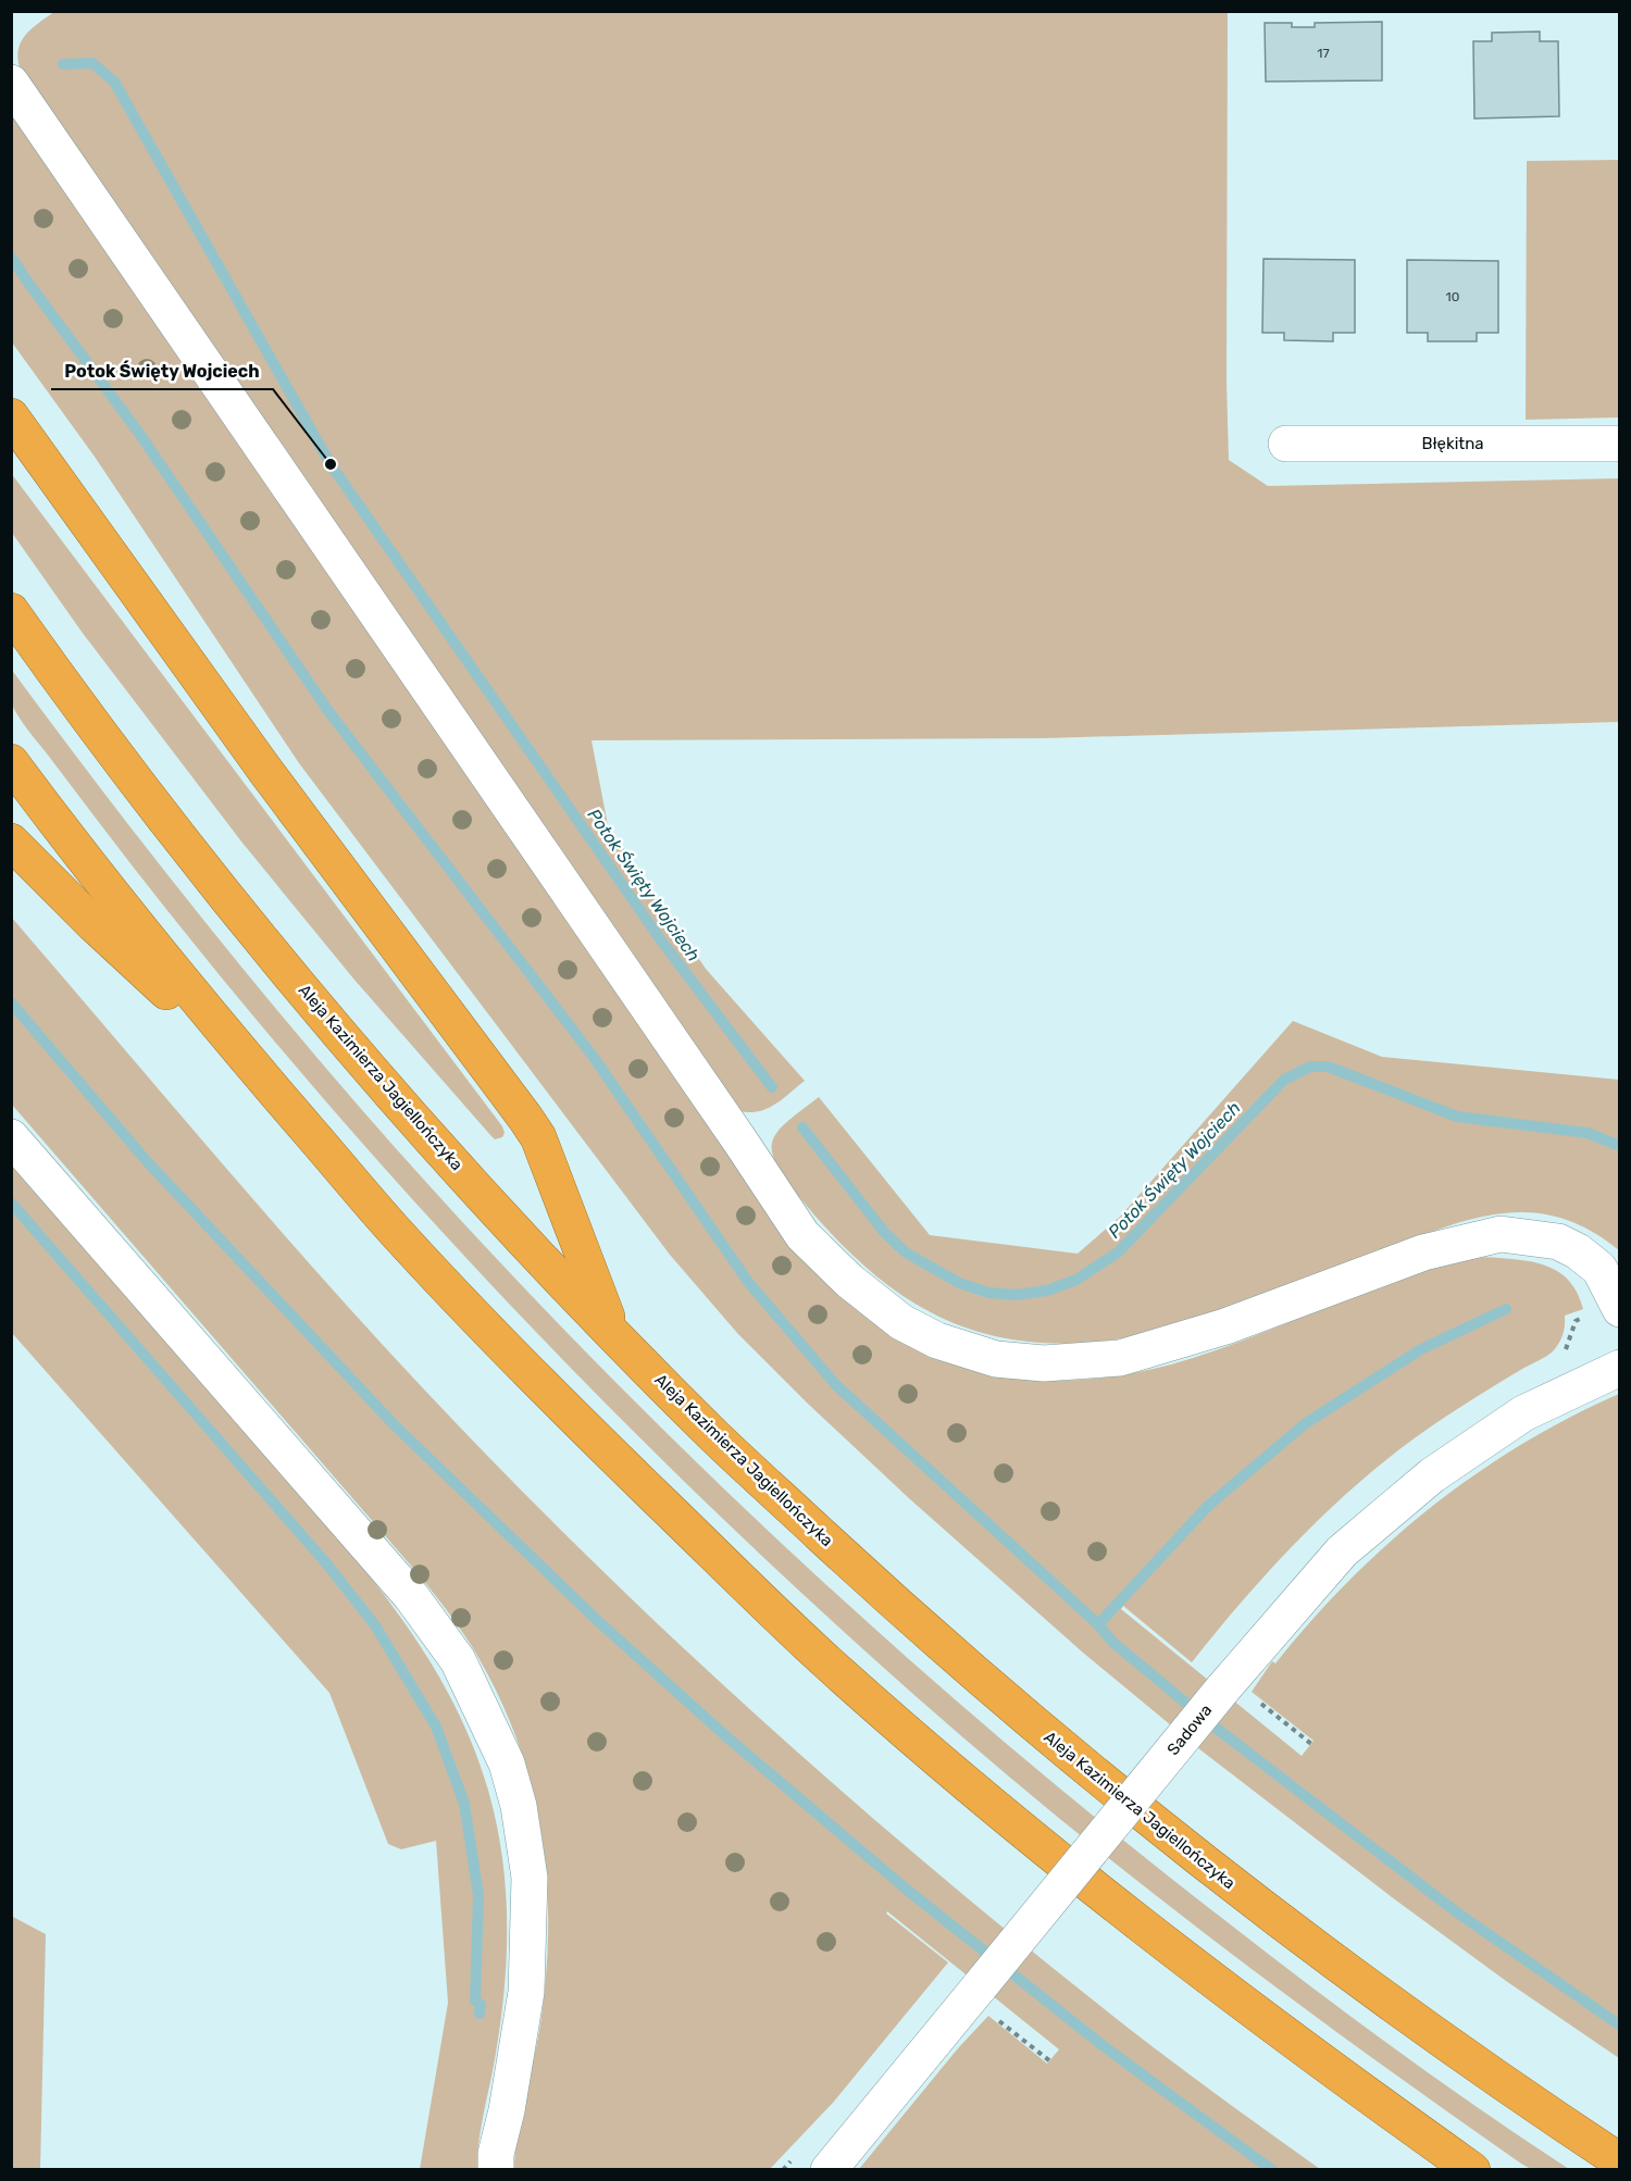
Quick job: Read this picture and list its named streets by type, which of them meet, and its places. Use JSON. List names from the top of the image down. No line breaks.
{"streets":{"highway":["Aleja Kazimierza Jagiellończyka"],"street":["Błękitna","Sadowa"]},"water":["Potok Święty Wojciech"],"places":["Potok Święty Wojciech"],"house_numbers":["17","10"]}
